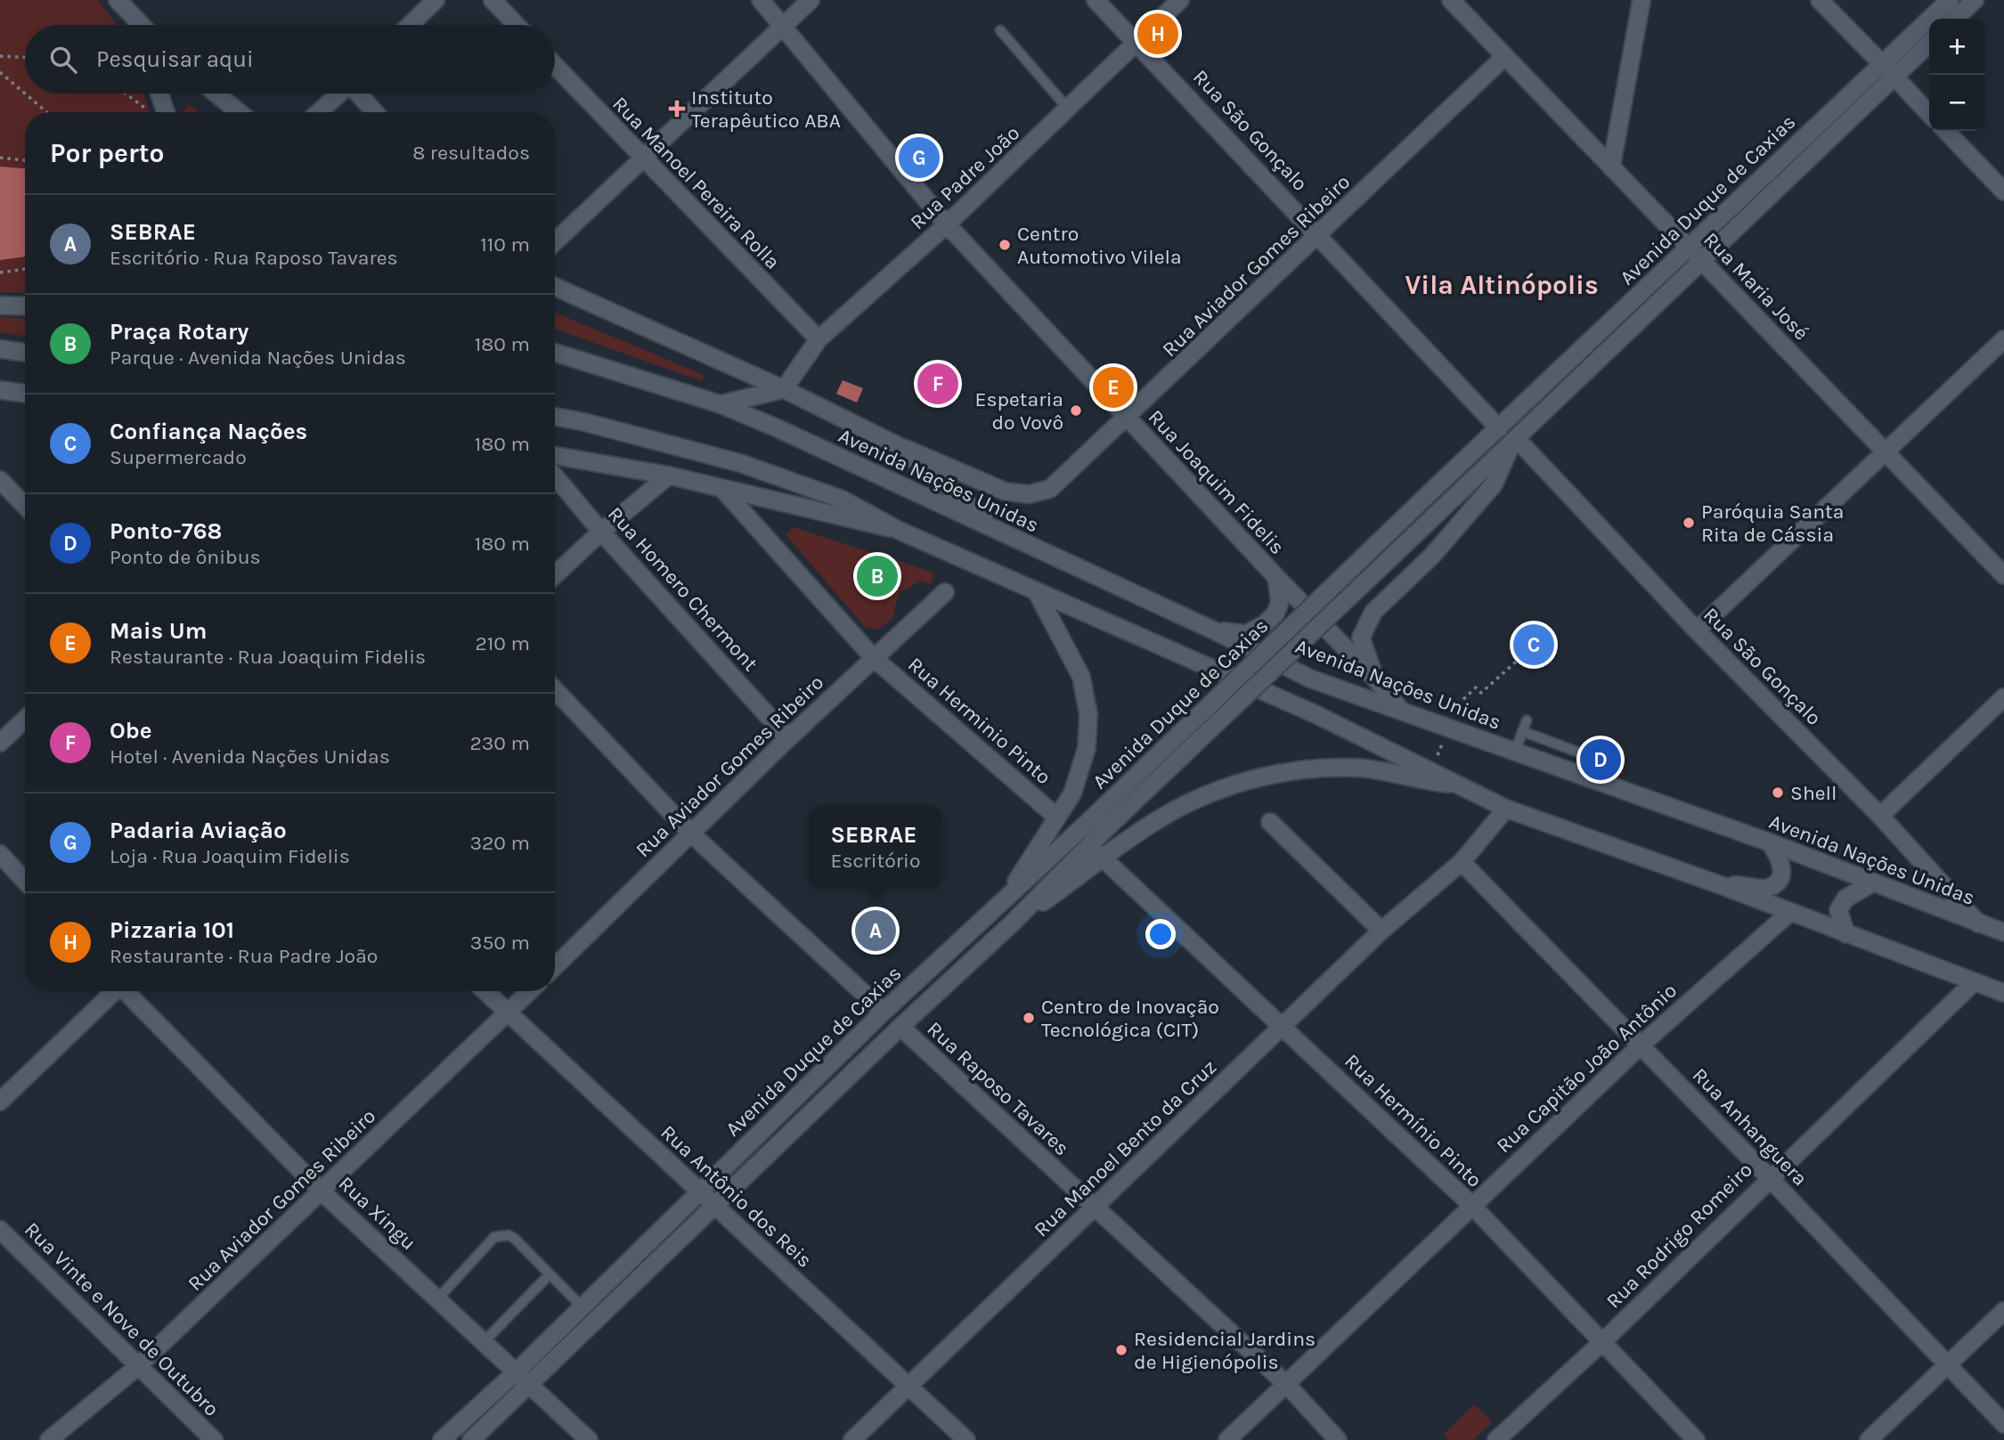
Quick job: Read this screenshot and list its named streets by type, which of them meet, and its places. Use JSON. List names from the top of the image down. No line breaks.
{"streets":{"street":["Rua São Gonçalo","Rua Padre João","Rua Manoel Pereira Rolla","Avenida Duque de Caxias","Rua Aviador Gomes Ribeiro","Rua Maria José","Avenida Nações Unidas","Rua Joaquim Fidelis","Rua Homero Chermont","Rua Herminio Pinto","Rua Capitão João Antônio","Rua Raposo Tavares","Rua Hermínio Pinto","Rua Anhanguera","Rua Manoel Bento da Cruz","Rua Antônio dos Reis","Rua Xingu","Rua Rodrigo Romeiro","Rua Vinte e Nove de Outubro"]},"crossings":[["Rua São Gonçalo","Rua Padre João"],["Rua São Gonçalo","Avenida Duque de Caxias"],["Rua São Gonçalo","Rua Aviador Gomes Ribeiro"],["Rua São Gonçalo","Avenida Nações Unidas"],["Rua Padre João","Rua Manoel Pereira Rolla"],["Rua Padre João","Avenida Nações Unidas"],["Rua Padre João","Rua Joaquim Fidelis"],["Avenida Duque de Caxias","Rua Maria José"],["Avenida Duque de Caxias","Rua Raposo Tavares"],["Avenida Duque de Caxias","Rua Hermínio Pinto"],["Avenida Duque de Caxias","Rua Antônio dos Reis"],["Avenida Duque de Caxias","Rua Xingu"],["Rua Aviador Gomes Ribeiro","Rua Maria José"],["Rua Aviador Gomes Ribeiro","Avenida Nações Unidas"],["Rua Aviador Gomes Ribeiro","Rua Joaquim Fidelis"],["Rua Aviador Gomes Ribeiro","Rua Homero Chermont"],["Rua Aviador Gomes Ribeiro","Rua Herminio Pinto"],["Rua Aviador Gomes Ribeiro","Rua Antônio dos Reis"],["Rua Aviador Gomes Ribeiro","Rua Xingu"],["Rua Aviador Gomes Ribeiro","Rua Vinte e Nove de Outubro"],["Avenida Nações Unidas","Rua Joaquim Fidelis"],["Rua Capitão João Antônio","Rua Raposo Tavares"],["Rua Capitão João Antônio","Rua Hermínio Pinto"],["Rua Capitão João Antônio","Rua Anhanguera"],["Rua Raposo Tavares","Rua Manoel Bento da Cruz"],["Rua Hermínio Pinto","Rua Manoel Bento da Cruz"],["Rua Hermínio Pinto","Rua Rodrigo Romeiro"],["Rua Anhanguera","Rua Manoel Bento da Cruz"],["Rua Anhanguera","Rua Rodrigo Romeiro"],["Rua Manoel Bento da Cruz","Rua Antônio dos Reis"]],"districts":["Vila Altinópolis"],"places":{"health":["Instituto Terapêutico ABA"],"other":["Centro Automotivo Vilela","Espetaria do Vovô","Paróquia Santa Rita de Cássia","Shell","Centro de Inovação Tecnológica (CIT)","Residencial Jardins de Higienópolis"]},"page":{"pins":["H","G","F","E","B","C","D","A"],"map_buttons":["+","−"],"search":"Pesquisar aqui","heading":["Por perto","8 resultados"],"list":[{"mark":"A","name":"SEBRAE","note":"Escritório · Rua Raposo Tavares","value":"110 m"},{"mark":"B","name":"Praça Rotary","note":"Parque · Avenida Nações Unidas","value":"180 m"},{"mark":"C","name":"Confiança Nações","note":"Supermercado","value":"180 m"},{"mark":"D","name":"Ponto-768","note":"Ponto de ônibus","value":"180 m"},{"mark":"E","name":"Mais Um","note":"Restaurante · Rua Joaquim Fidelis","value":"210 m"},{"mark":"F","name":"Obe","note":"Hotel · Avenida Nações Unidas","value":"230 m"},{"mark":"G","name":"Padaria Aviação","note":"Loja · Rua Joaquim Fidelis","value":"320 m"},{"mark":"H","name":"Pizzaria 101","note":"Restaurante · Rua Padre João","value":"350 m"}],"popup":["SEBRAE","Escritório"]}}
